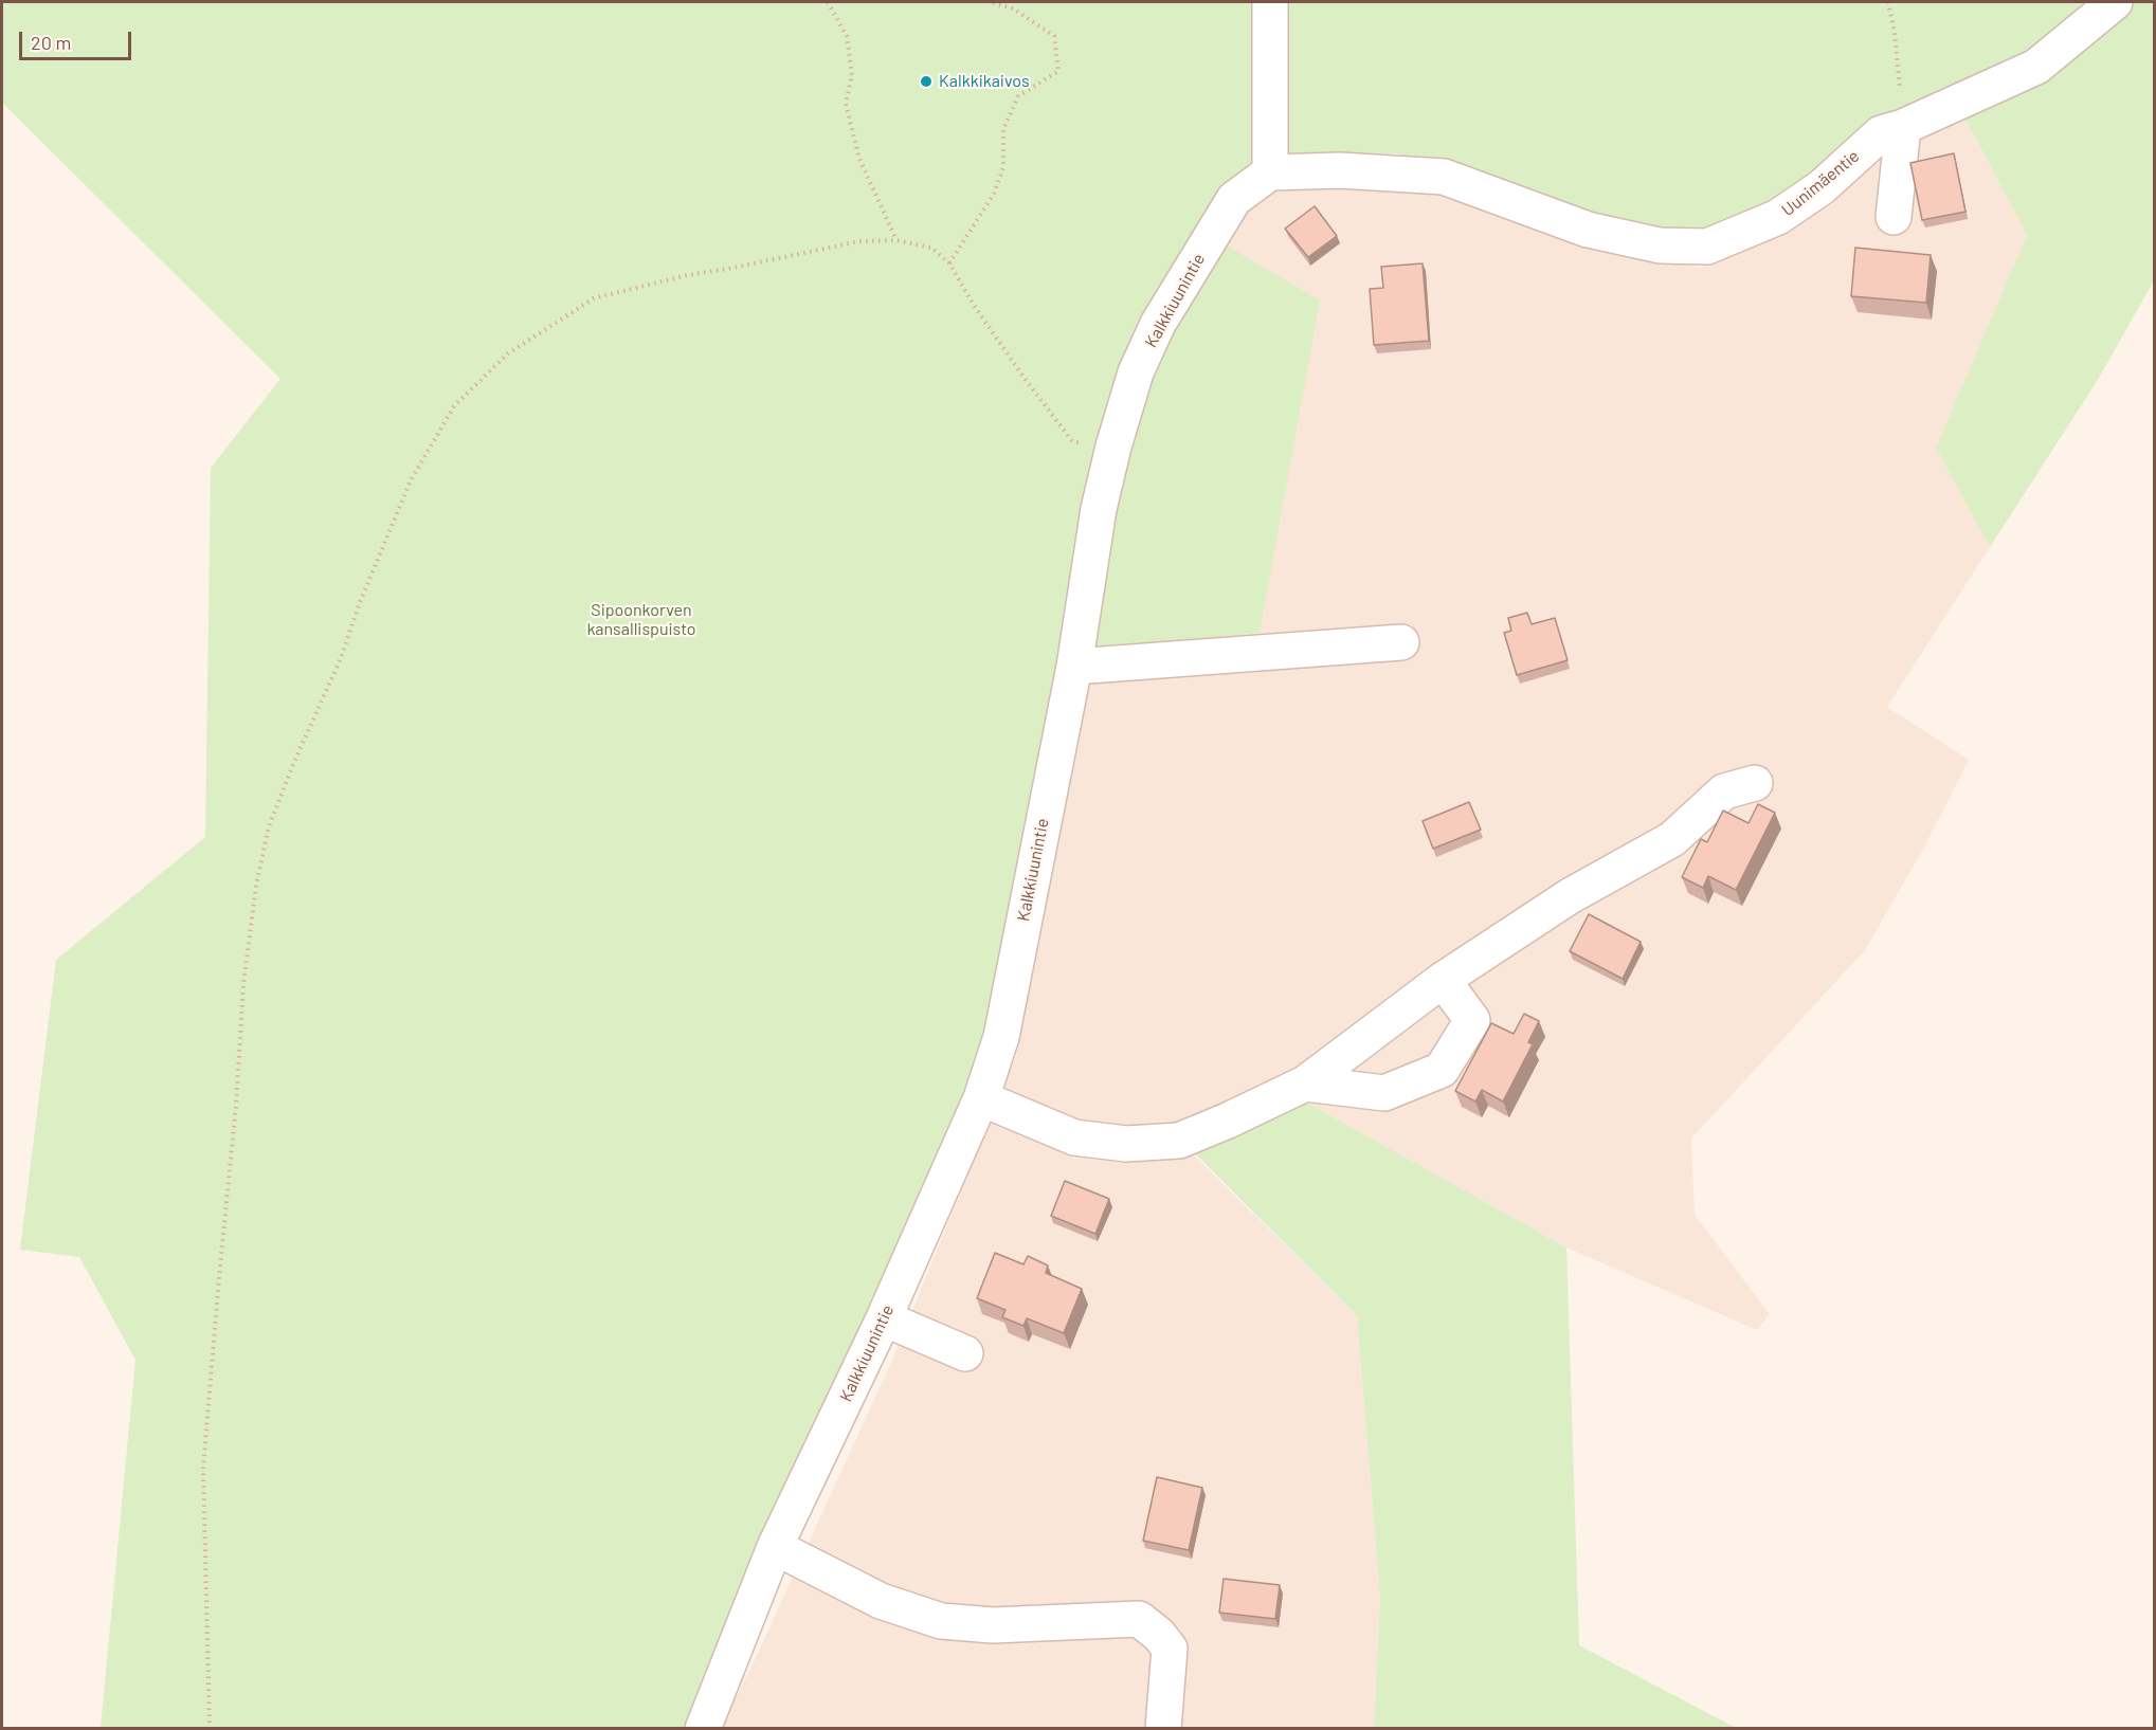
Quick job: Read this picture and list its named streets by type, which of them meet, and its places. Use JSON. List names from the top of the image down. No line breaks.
{"streets":{"street":["Uunimäentie","Kalkkiuunintie"]},"crossings":[["Uunimäentie","Kalkkiuunintie"]],"parks":["Sipoonkorven kansallispuisto"],"places":["Kalkkikaivos"],"scale_bar":"20 m"}
